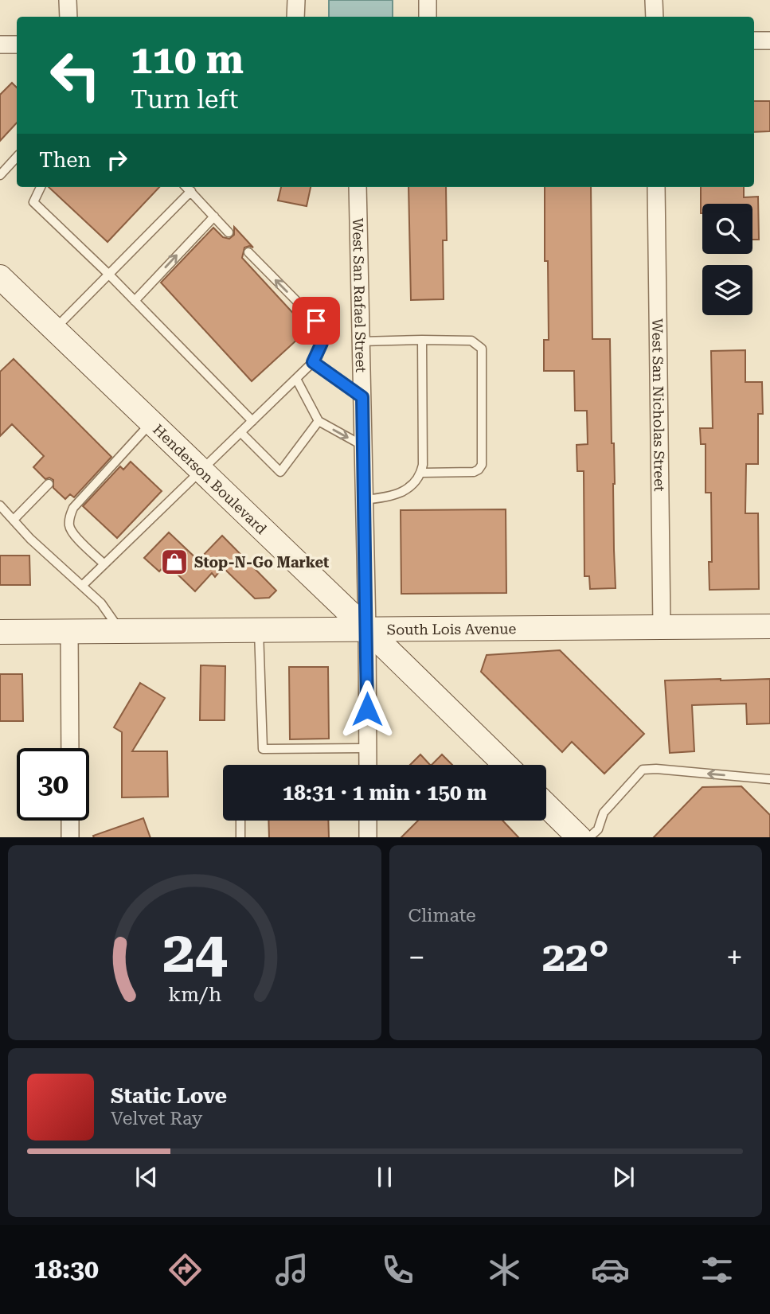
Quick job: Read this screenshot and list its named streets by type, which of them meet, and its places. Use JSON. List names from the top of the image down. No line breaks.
{"streets":{"main road":["Henderson Boulevard","South Lois Avenue"],"street":["West San Rafael Street","West San Nicholas Street"]},"crossings":[["West San Rafael Street","Henderson Boulevard"],["West San Rafael Street","South Lois Avenue"],["West San Nicholas Street","South Lois Avenue"],["Henderson Boulevard","South Lois Avenue"]],"places":{"shop":["Stop-N-Go Market"]},"page":{"turn":["110 m","Turn left"],"then":"Then","limit":"30","trip":"18:31 · 1 min · 150 m","tile":"Climate","heat":["−","22°","+"],"song":["Static Love","Velvet Ray"],"tabs":"18:30","gauge":["24","km/h"]}}
